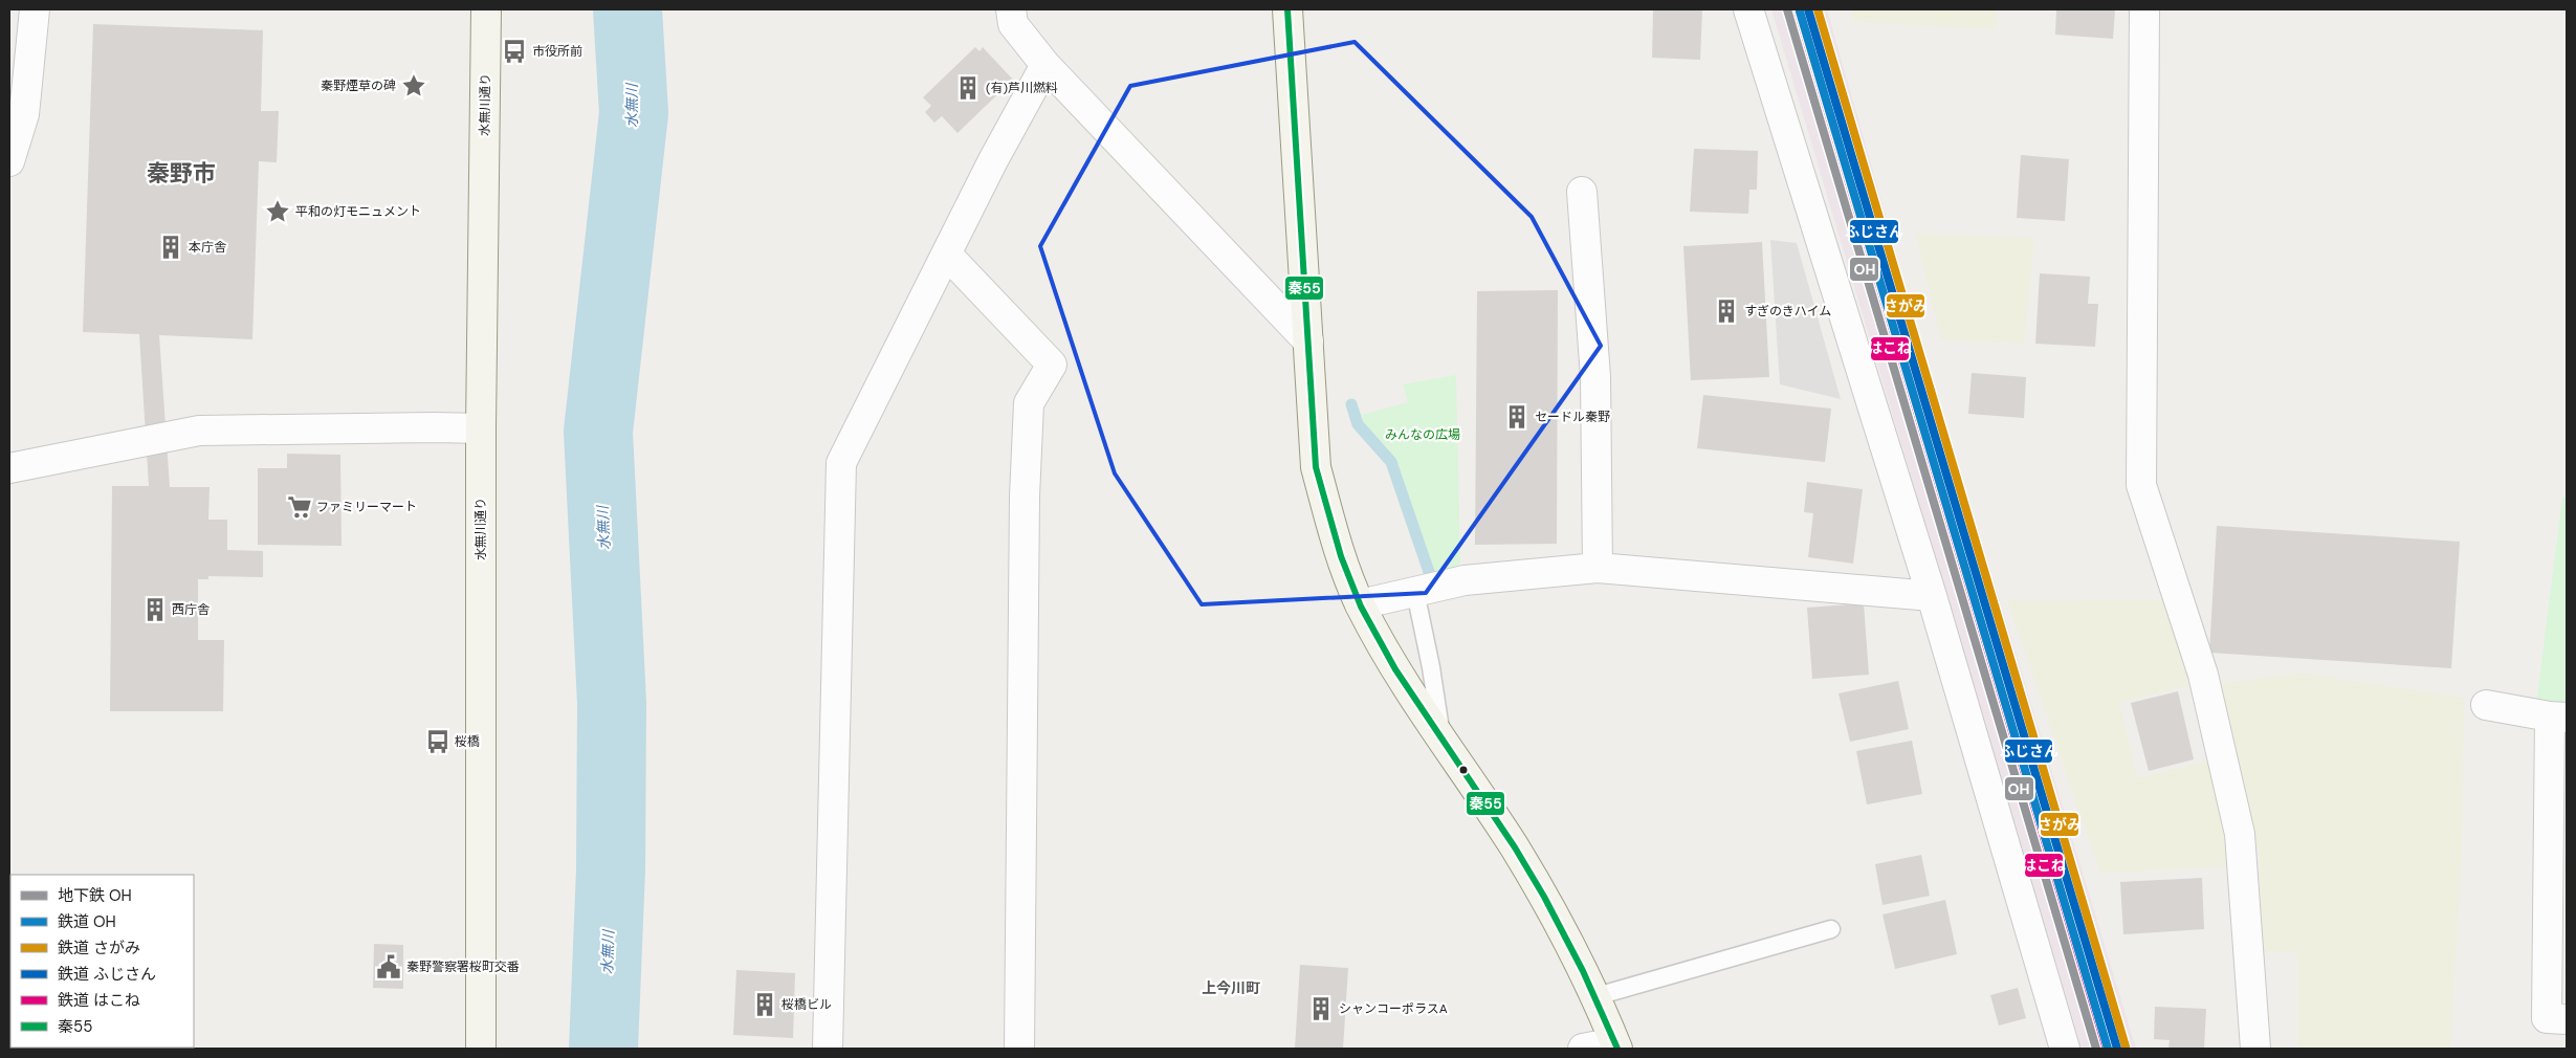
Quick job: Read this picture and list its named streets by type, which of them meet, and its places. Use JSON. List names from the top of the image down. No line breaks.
{"streets":{"street":["水無川通り"]},"districts":["秦野市","上今川町"],"water":["水無川"],"parks":["みんなの広場"],"places":{"bus stop":["市役所前","桜橋"],"place":["秦野煙草の碑","平和の灯モニュメント"],"building":["(有)芦川燃料","本庁舎","すぎのきハイム","セードル秦野","西庁舎","桜橋ビル","シャンコーポラスA"],"supermarket":["ファミリーマート"],"public building":["秦野警察署桜町交番"]},"lines":["metro line OH","rail line さがみ","rail line ふじさん","transit line 秦55","rail line OH","rail line はこね"],"legend":["地下鉄 OH","鉄道 OH","鉄道 さがみ","鉄道 ふじさん","鉄道 はこね","秦55"]}
